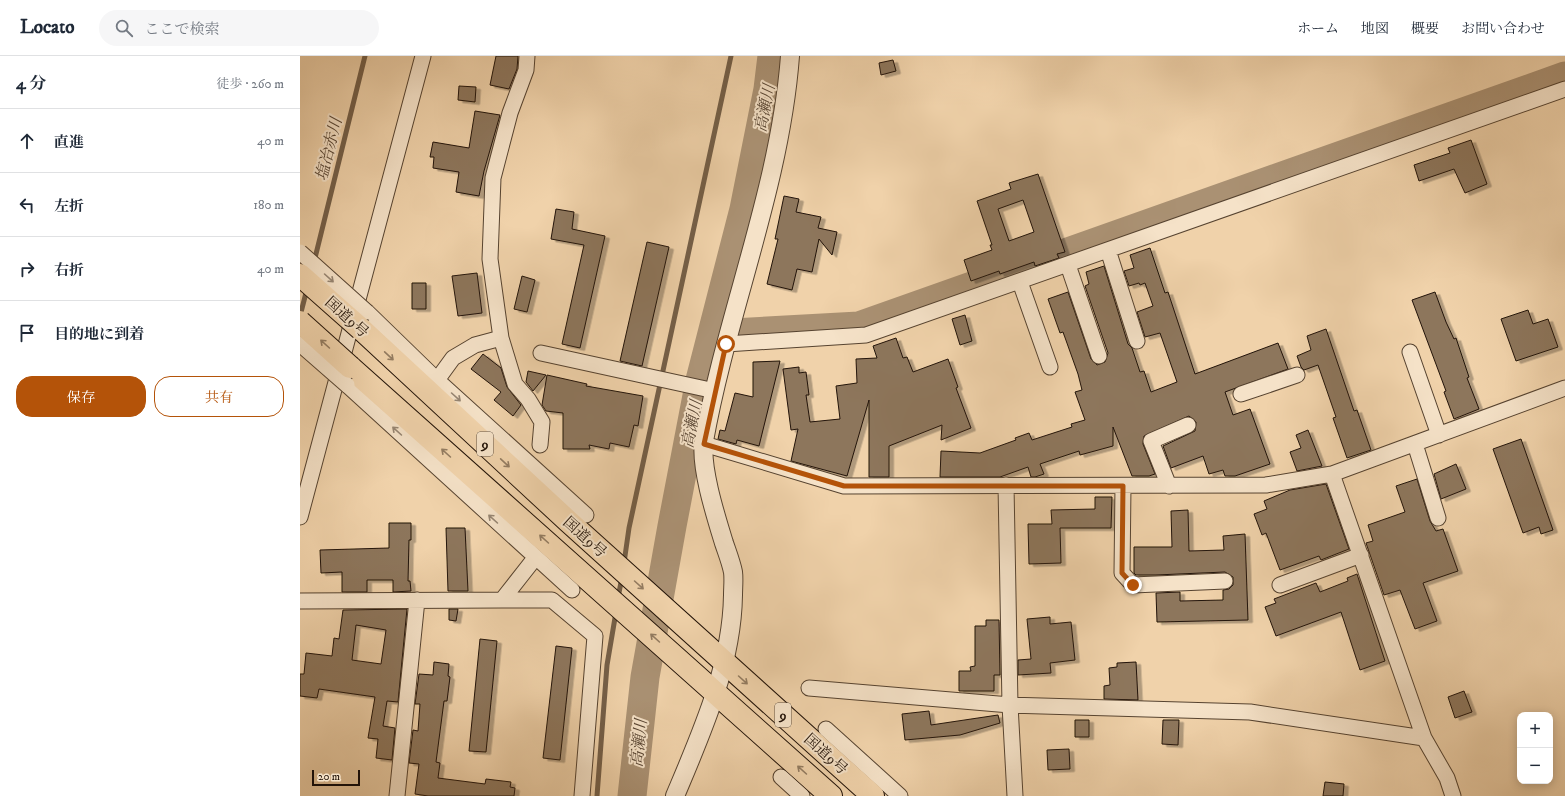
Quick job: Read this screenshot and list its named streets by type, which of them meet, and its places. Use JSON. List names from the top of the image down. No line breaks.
{"streets":{"highway":["国道9号","9"]},"water":["高瀬川","塩冶赤川"],"scale_bar":"20 m","page":{"header":"Locato","search":"ここで検索","nav":["ホーム","地図","概要","お問い合わせ"],"heading":["4 分","徒歩 · 260 m"],"list":[["直進","40 m"],["左折","180 m"],["右折","40 m"],"目的地に到着"],"buttons":["保存","共有"],"map_buttons":["+","−"],"scale":"20 m"}}
